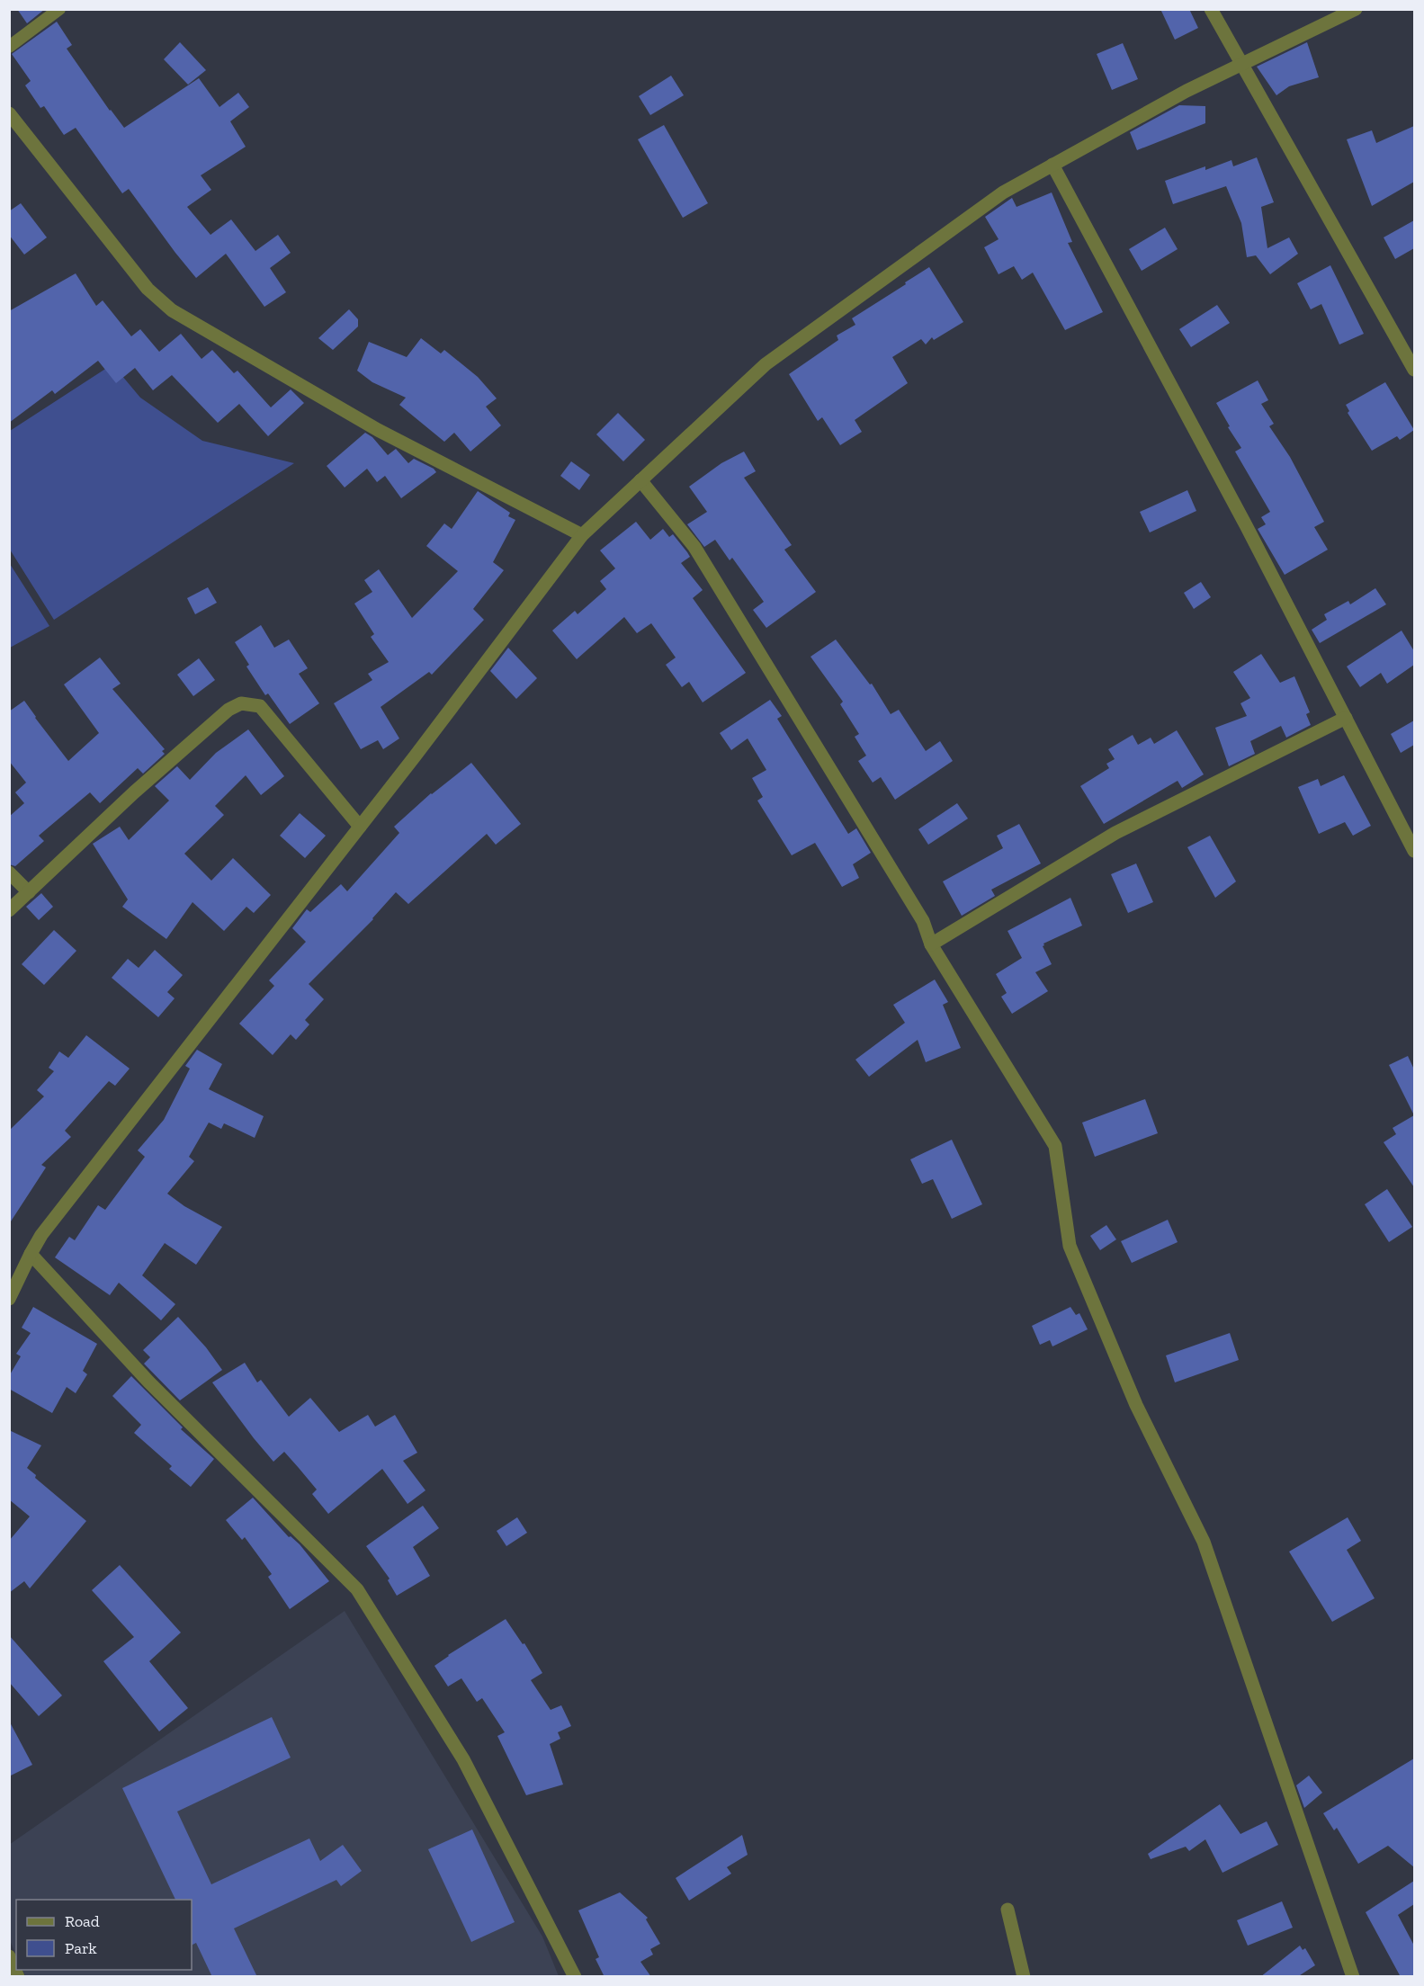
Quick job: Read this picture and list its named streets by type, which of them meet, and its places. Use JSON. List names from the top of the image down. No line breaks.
{"legend":["Road","Park"]}
